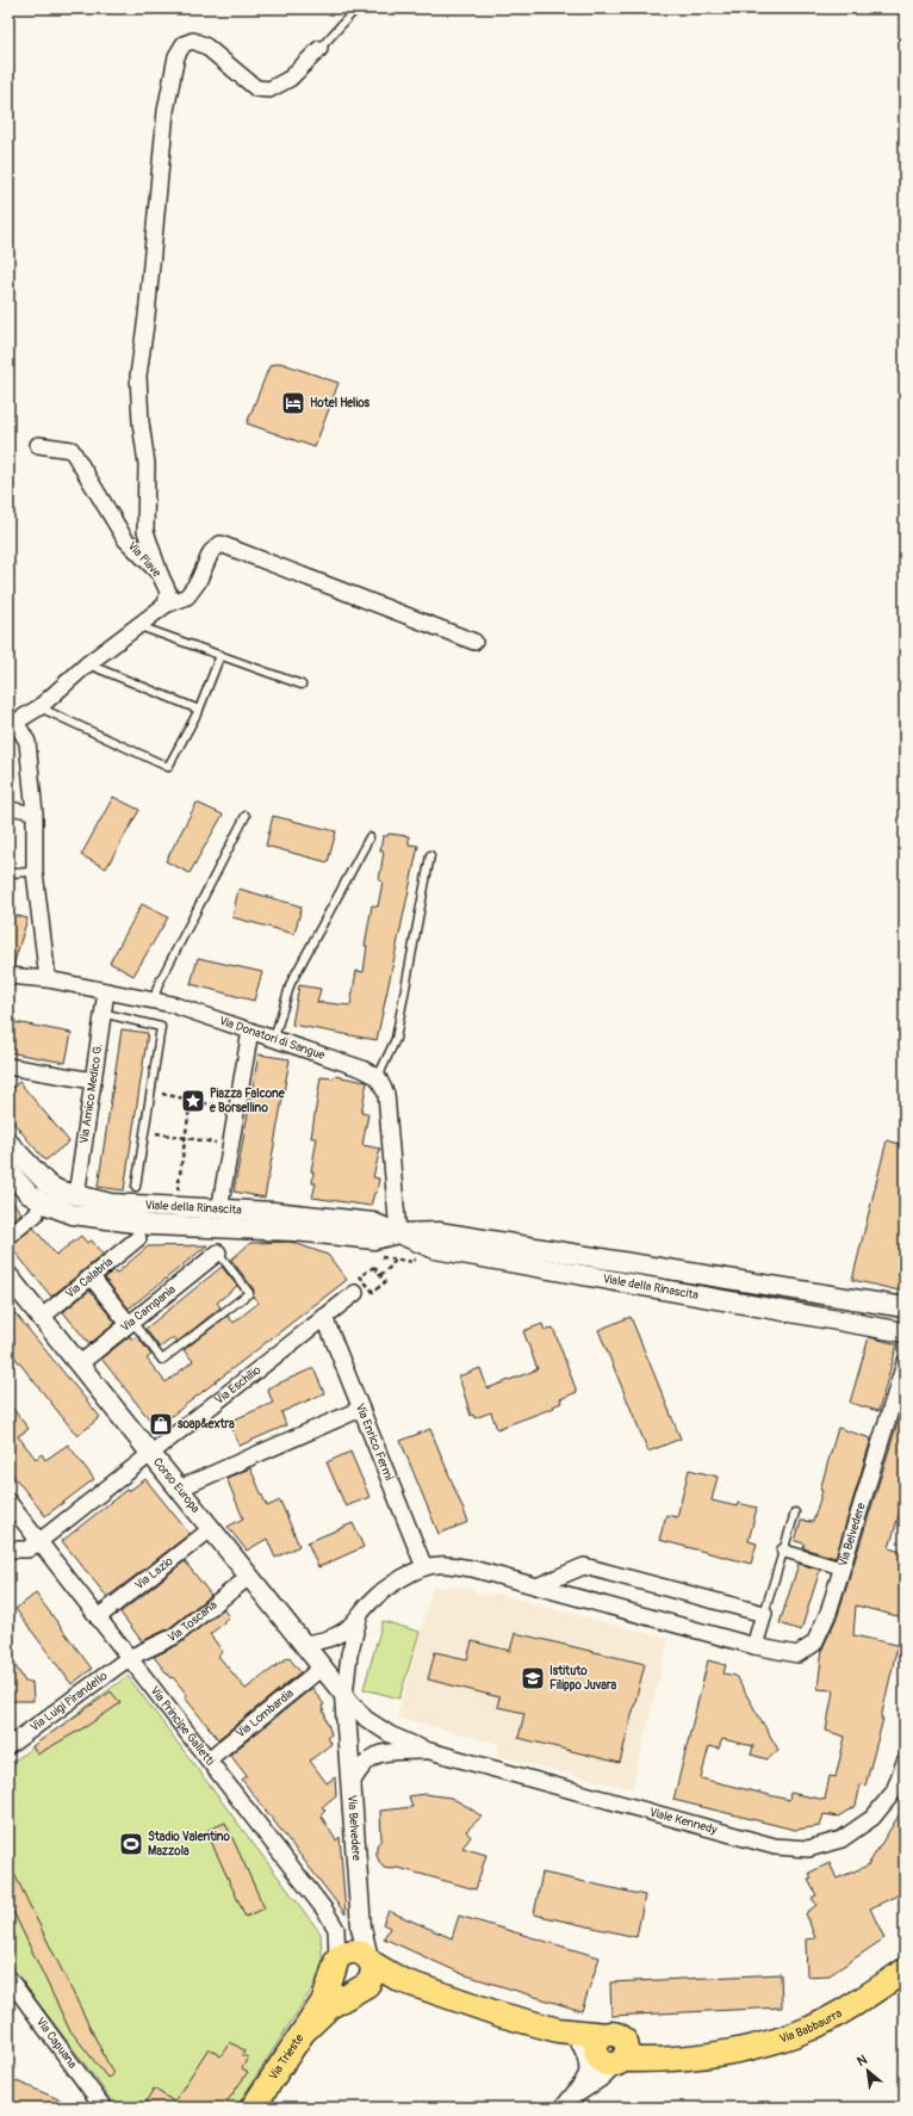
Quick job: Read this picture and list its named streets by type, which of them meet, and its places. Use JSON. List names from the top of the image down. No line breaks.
{"streets":{"main road":["Via Babbaurra","Via Trieste"],"street":["Via Piave","Via Donatori di Sangue","Via Amico Medico G.","Viale della Rinascita","Via Calabria","Via Campania","Via Eschilio","Via Enrico Fermi","Corso Europa","Via Belvedere","Via Lazio","Via Toscana","Via Luigi Pirandello","Via Lombardia","Via Principe Galletti","Viale Kennedy","Via Capuana"]},"crossings":[["Via Donatori di Sangue","Via Amico Medico G."],["Via Amico Medico G.","Viale della Rinascita"],["Via Calabria","Corso Europa"],["Via Campania","Corso Europa"],["Via Eschilio","Via Enrico Fermi"],["Via Eschilio","Corso Europa"],["Via Eschilio","Via Principe Galletti"],["Via Enrico Fermi","Via Belvedere"],["Corso Europa","Via Belvedere"],["Corso Europa","Via Lazio"],["Corso Europa","Via Toscana"],["Corso Europa","Via Lombardia"],["Via Belvedere","Via Principe Galletti"],["Via Lazio","Via Principe Galletti"],["Via Toscana","Via Luigi Pirandello"],["Via Toscana","Via Principe Galletti"],["Via Luigi Pirandello","Via Principe Galletti"],["Via Lombardia","Via Principe Galletti"]],"places":{"hotel":["Hotel Helios"],"place":["Piazza Falcone e Borsellino"],"shop":["soap&extra"],"school or university":["Istituto Filippo Juvara"],"sports":["Stadio Valentino Mazzola"]},"north":"top left"}
